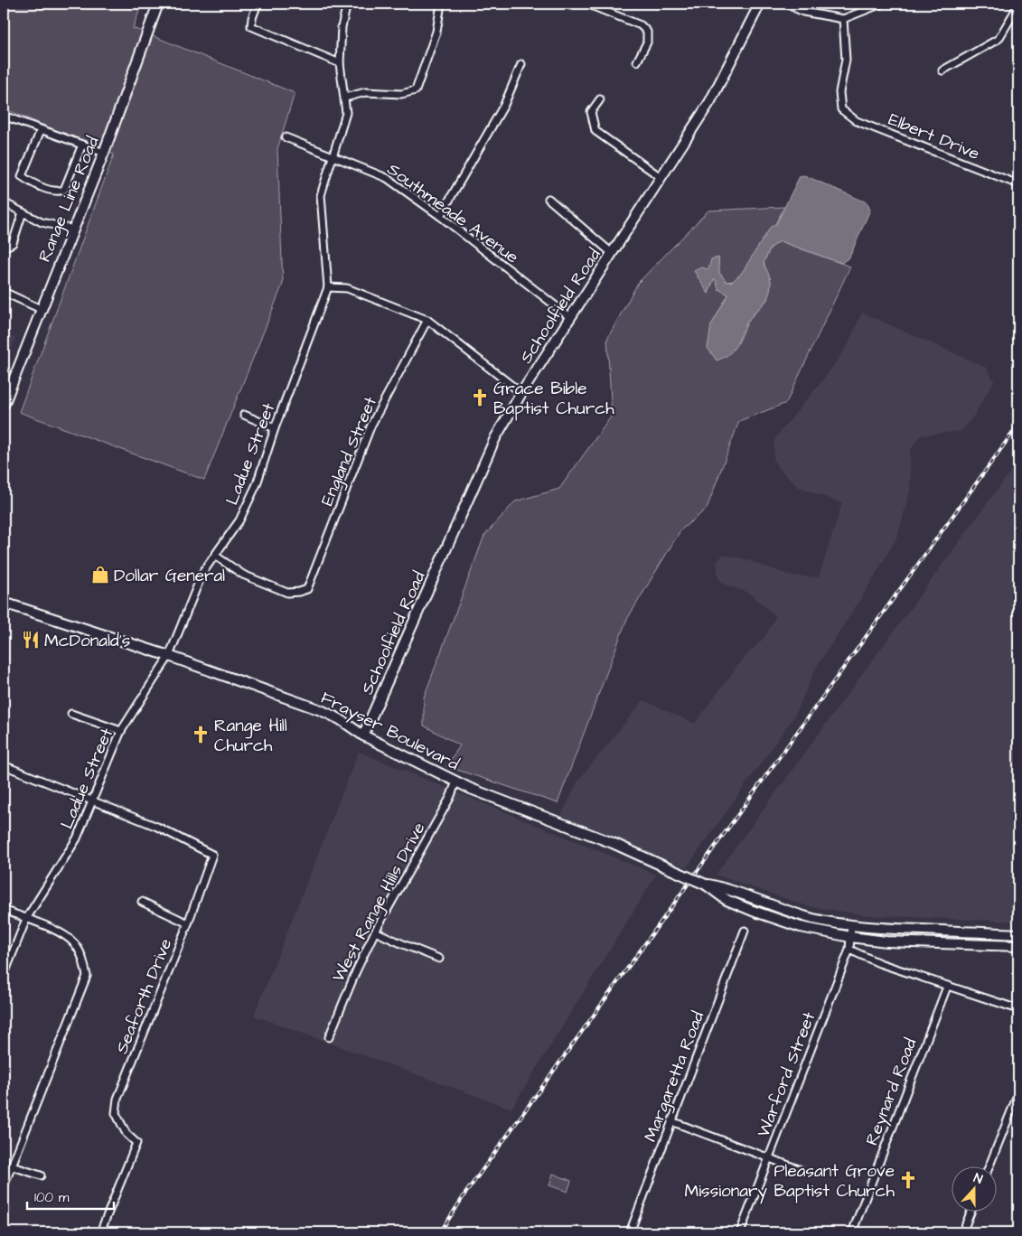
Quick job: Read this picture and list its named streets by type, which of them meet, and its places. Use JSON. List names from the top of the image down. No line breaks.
{"streets":{"main road":["Range Line Road","Schoolfield Road","Frayser Boulevard"],"street":["Elbert Drive","Southmeade Avenue","England Street","Ladue Street","West Range Hills Drive","Seaforth Drive","Warford Street","Margaretta Road","Reynard Road"]},"crossings":[["Southmeade Avenue","Schoolfield Road"],["Southmeade Avenue","Ladue Street"],["Schoolfield Road","Frayser Boulevard"],["England Street","Ladue Street"],["Ladue Street","Frayser Boulevard"],["Ladue Street","Seaforth Drive"],["Frayser Boulevard","West Range Hills Drive"]],"places":{"church":["Grace Bible Baptist Church","Range Hill Church","Pleasant Grove Missionary Baptist Church"],"shop":["Dollar General"],"restaurant":["McDonald's"]},"scale_bar":"100 m","north":"top"}
